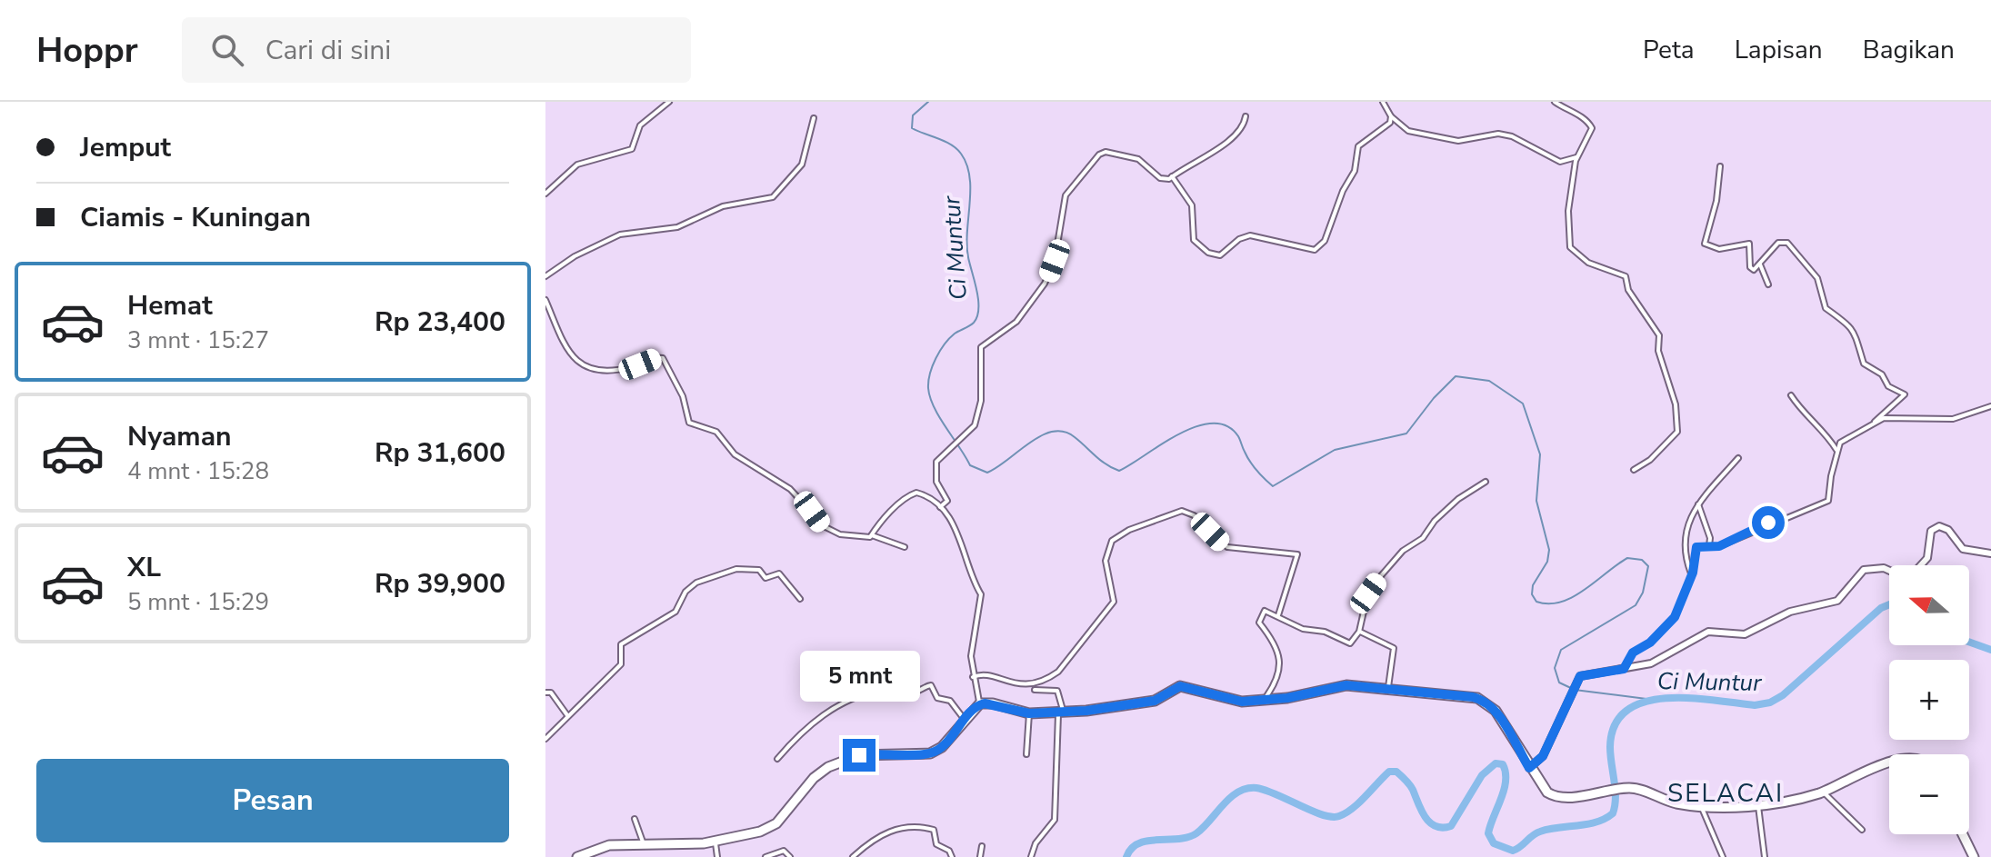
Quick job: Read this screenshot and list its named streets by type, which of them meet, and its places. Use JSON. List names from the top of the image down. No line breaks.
{"districts":["SELACAI"],"water":["Ci Muntur"],"north":"left","page":{"header":"Hoppr","search":"Cari di sini","nav":["Peta","Lapisan","Bagikan"],"banner":["Jemput","Ciamis - Kuningan"],"list":[{"name":"Hemat","note":"3 mnt · 15:27","value":"Rp 23,400"},{"name":"Nyaman","note":"4 mnt · 15:28","value":"Rp 31,600"},{"name":"XL","note":"5 mnt · 15:29","value":"Rp 39,900"}],"map_buttons":["+","−"],"bubble":"5 mnt","buttons":"Pesan"}}
